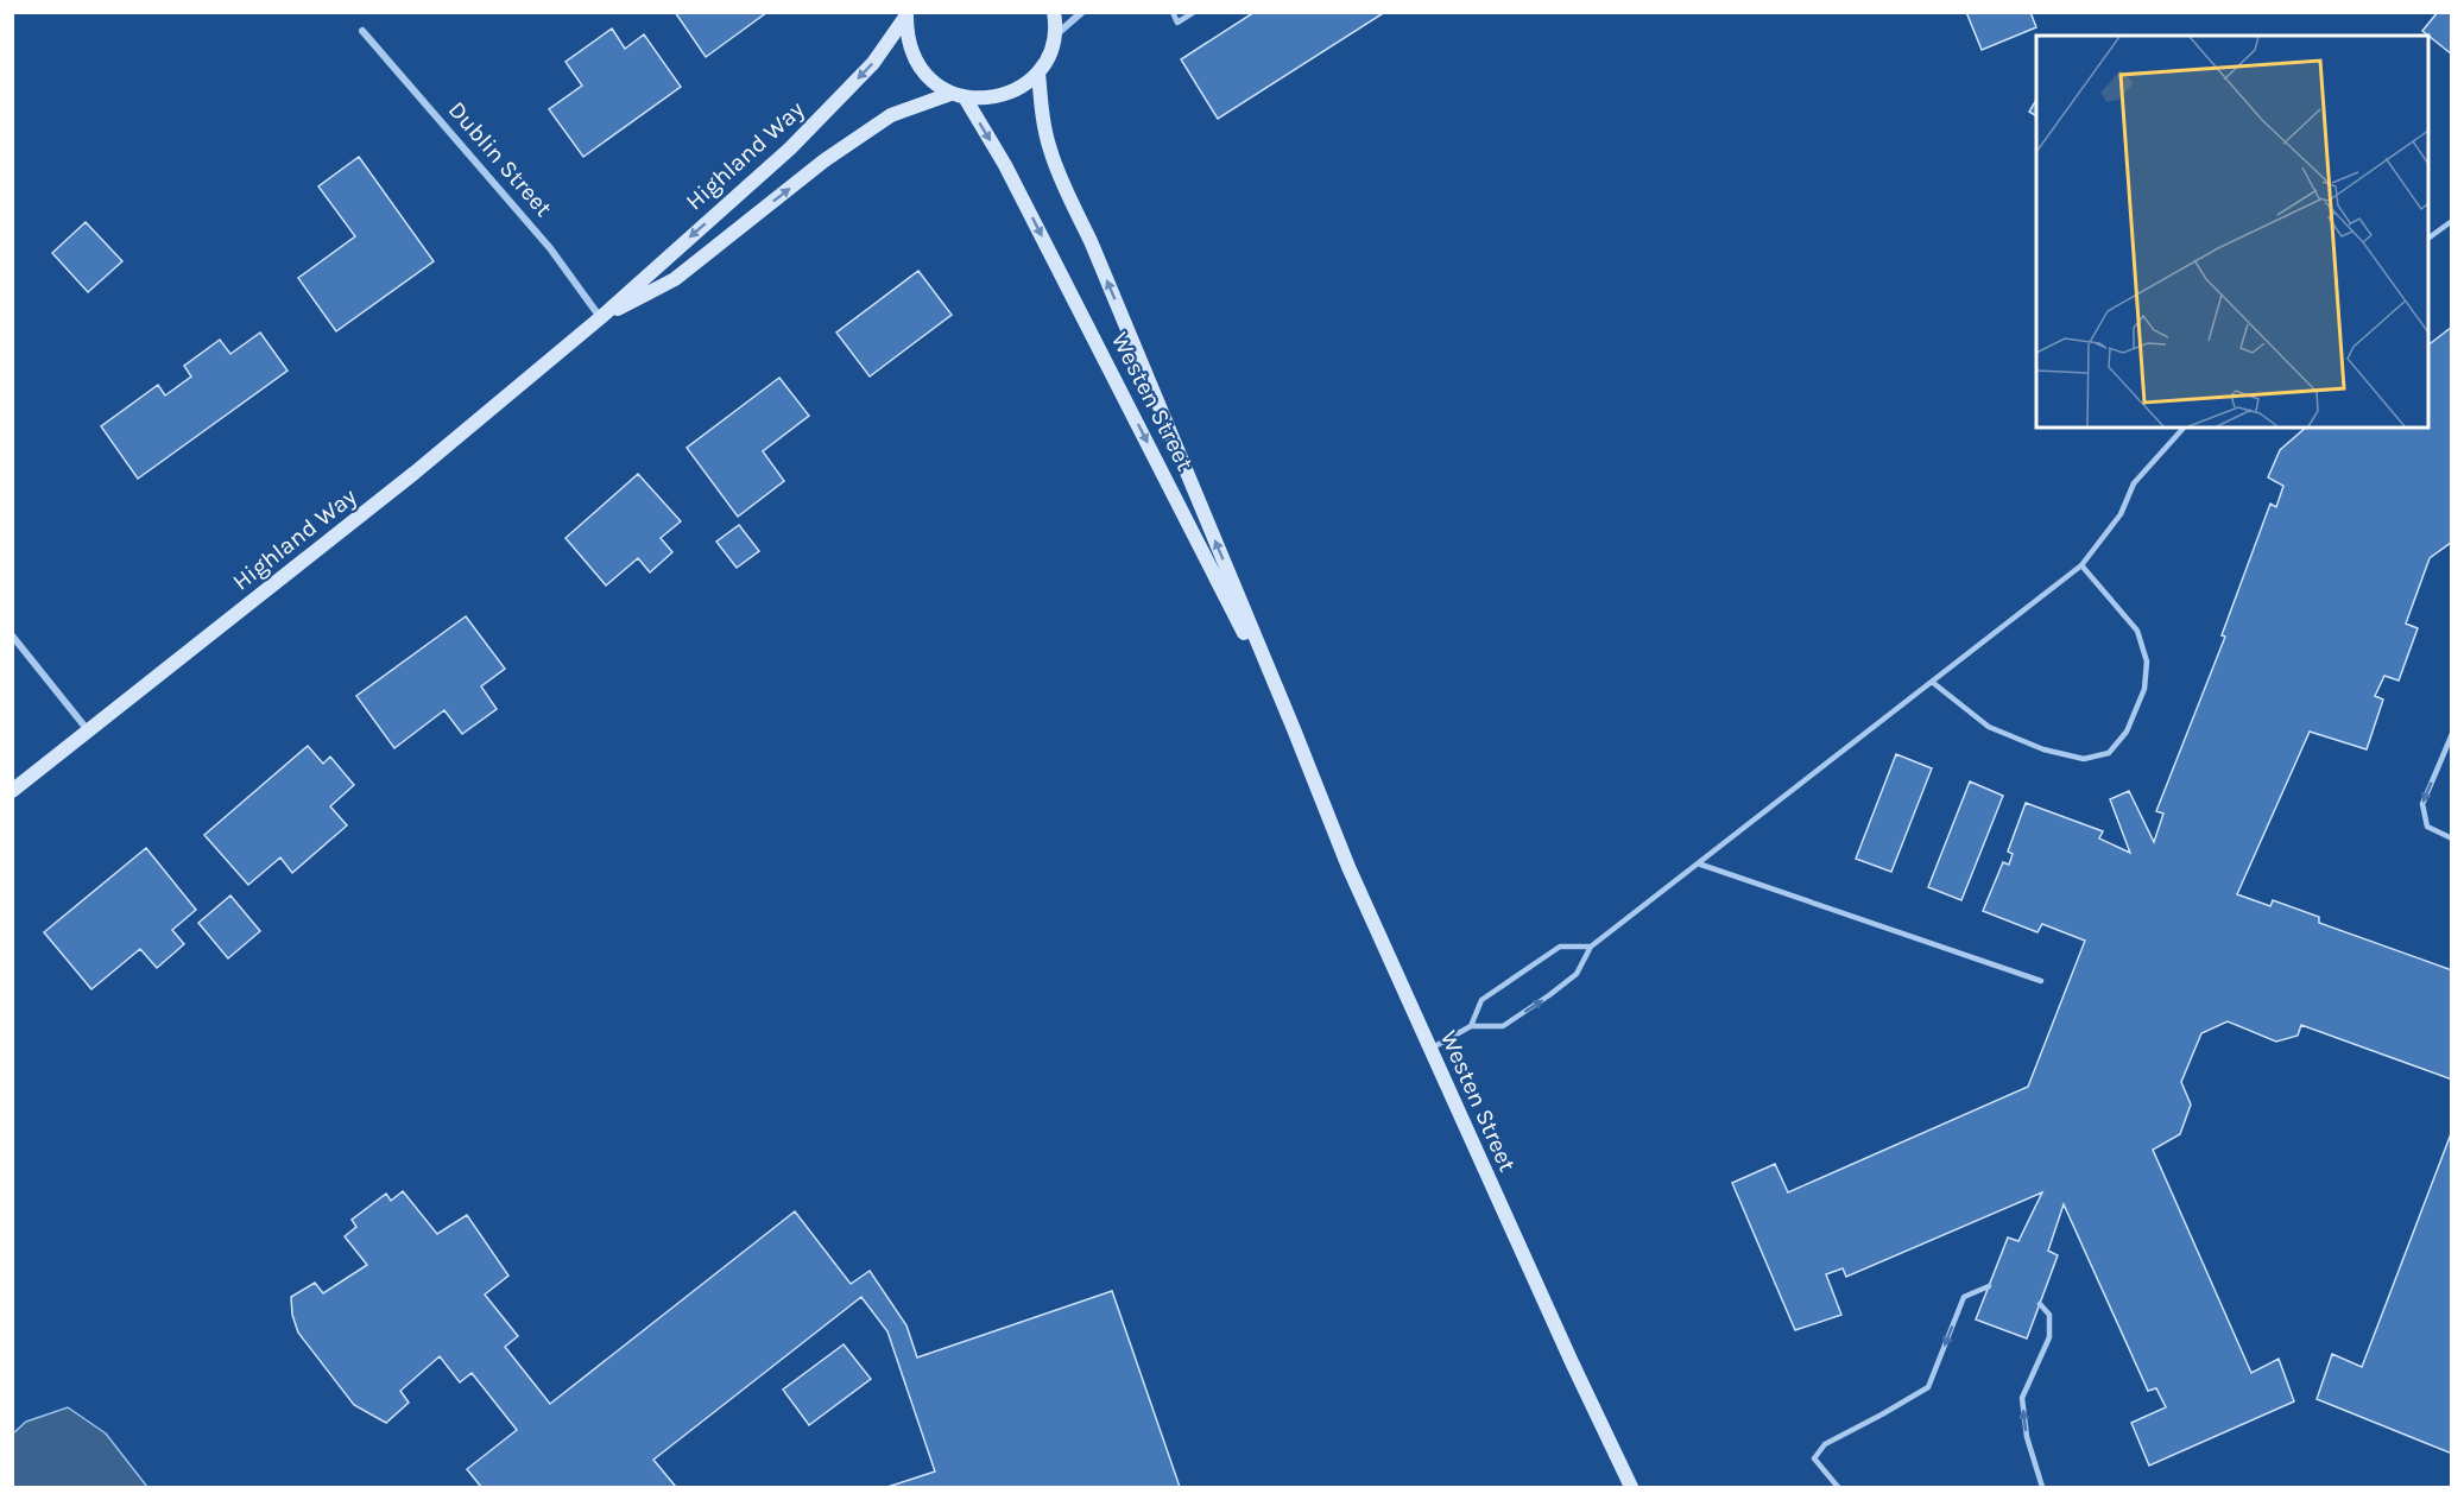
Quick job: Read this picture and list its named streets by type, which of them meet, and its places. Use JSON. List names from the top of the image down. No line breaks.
{"streets":{"street":["Highland Way","Dublin Street","Westen Street"]},"crossings":[["Highland Way","Dublin Street"],["Highland Way","Westen Street"]]}
